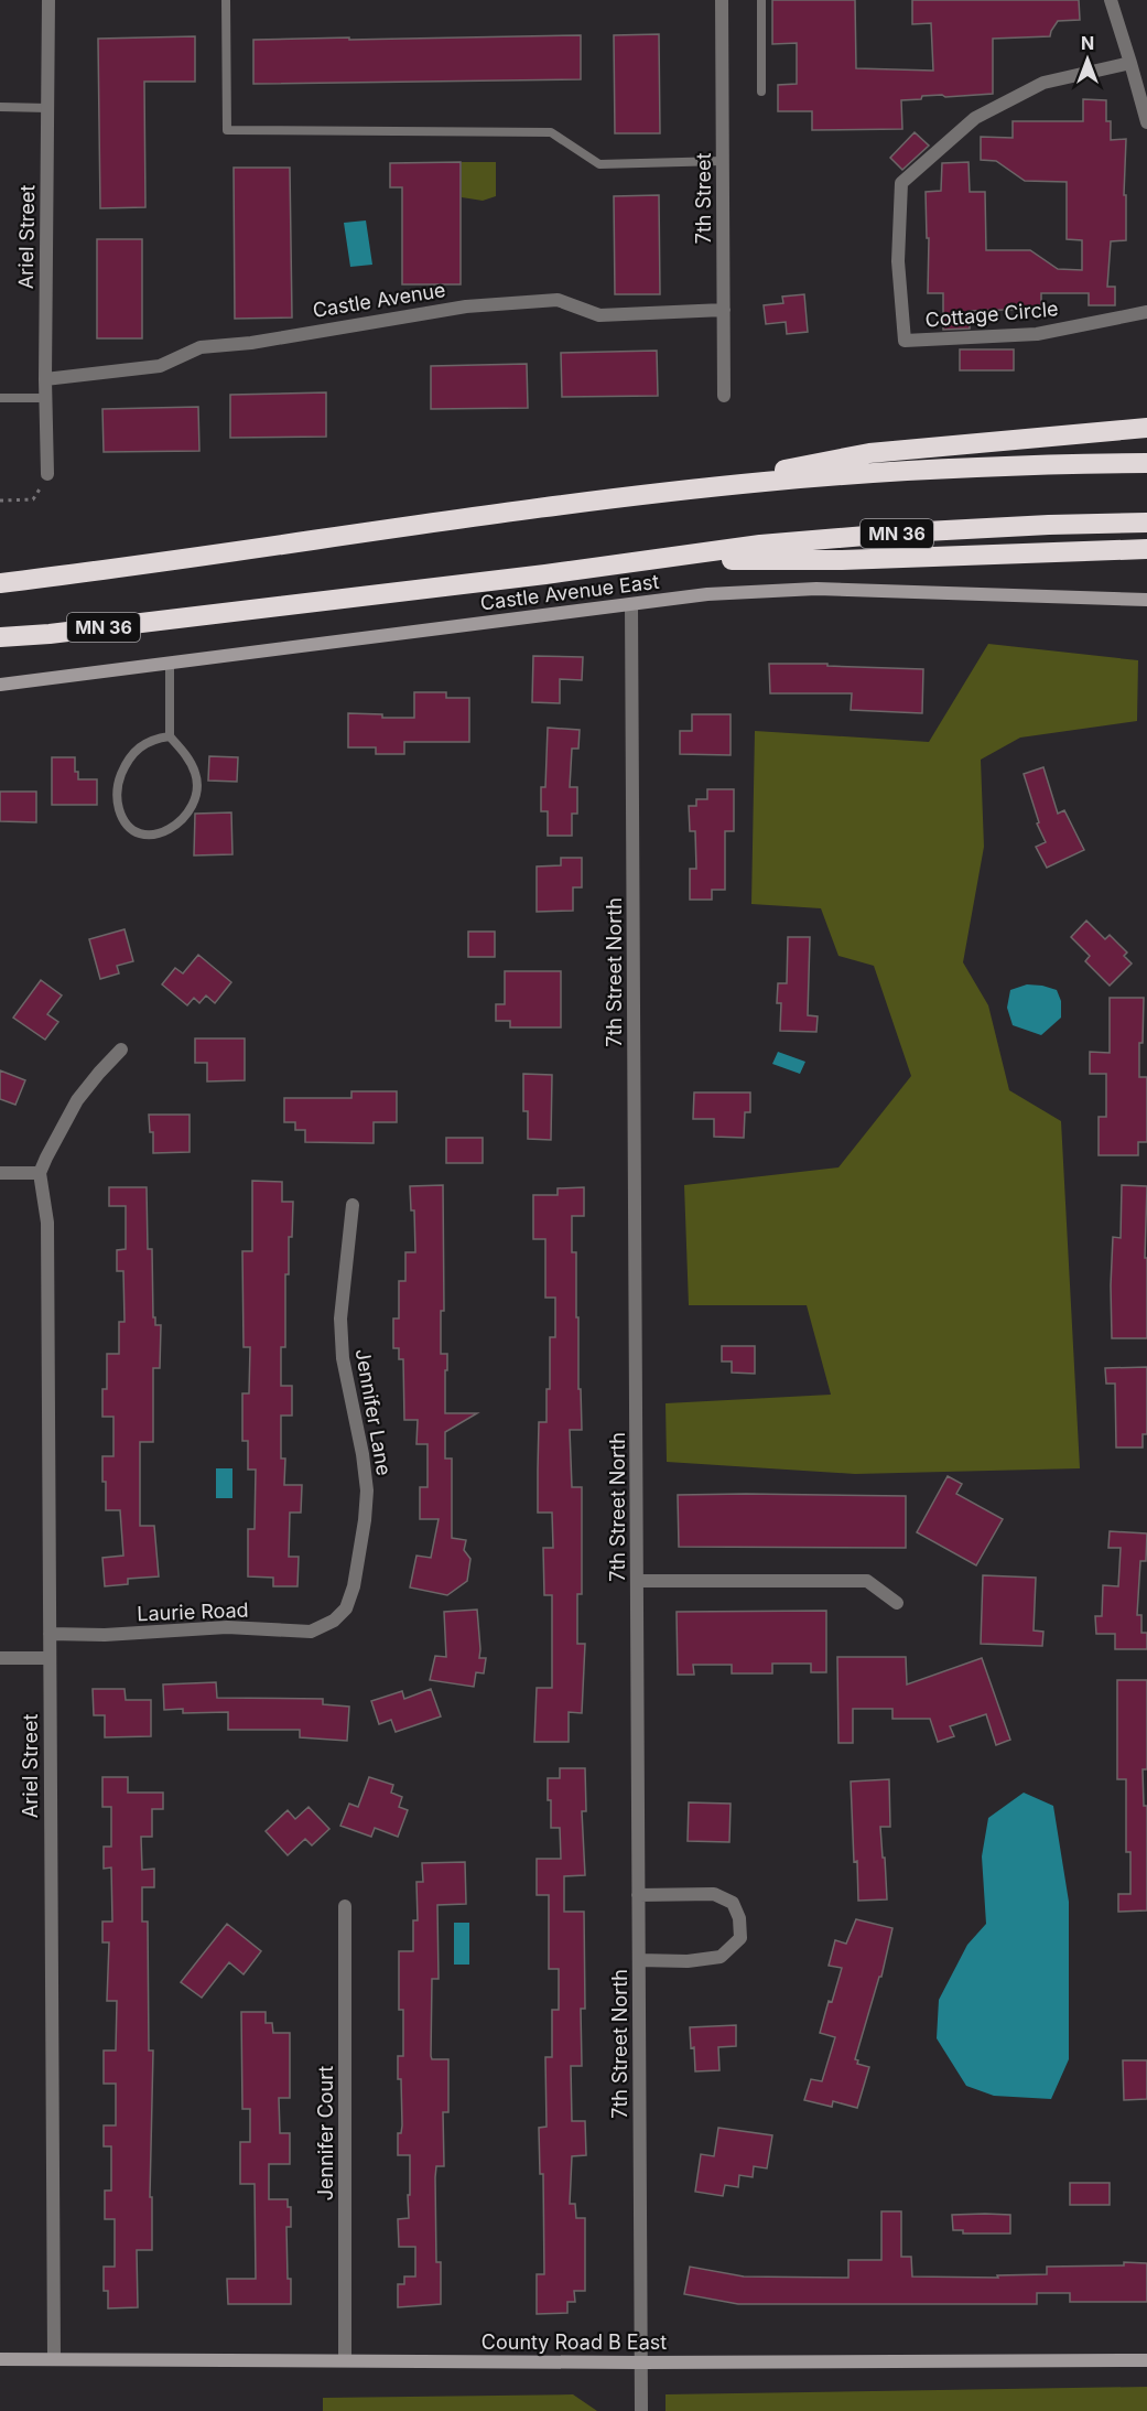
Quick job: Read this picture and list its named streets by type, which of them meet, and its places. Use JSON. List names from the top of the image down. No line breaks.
{"streets":{"highway":["MN 36"],"street":["7th Street","Ariel Street","Castle Avenue","Cottage Circle","Castle Avenue East","7th Street North","Jennifer Lane","Laurie Road","Jennifer Court","County Road B East"]},"crossings":[["7th Street","Castle Avenue"],["Ariel Street","Castle Avenue"],["Ariel Street","Laurie Road"],["Ariel Street","County Road B East"],["Castle Avenue East","7th Street North"],["7th Street North","County Road B East"],["Jennifer Lane","Laurie Road"],["Jennifer Court","County Road B East"]],"north":"top"}
